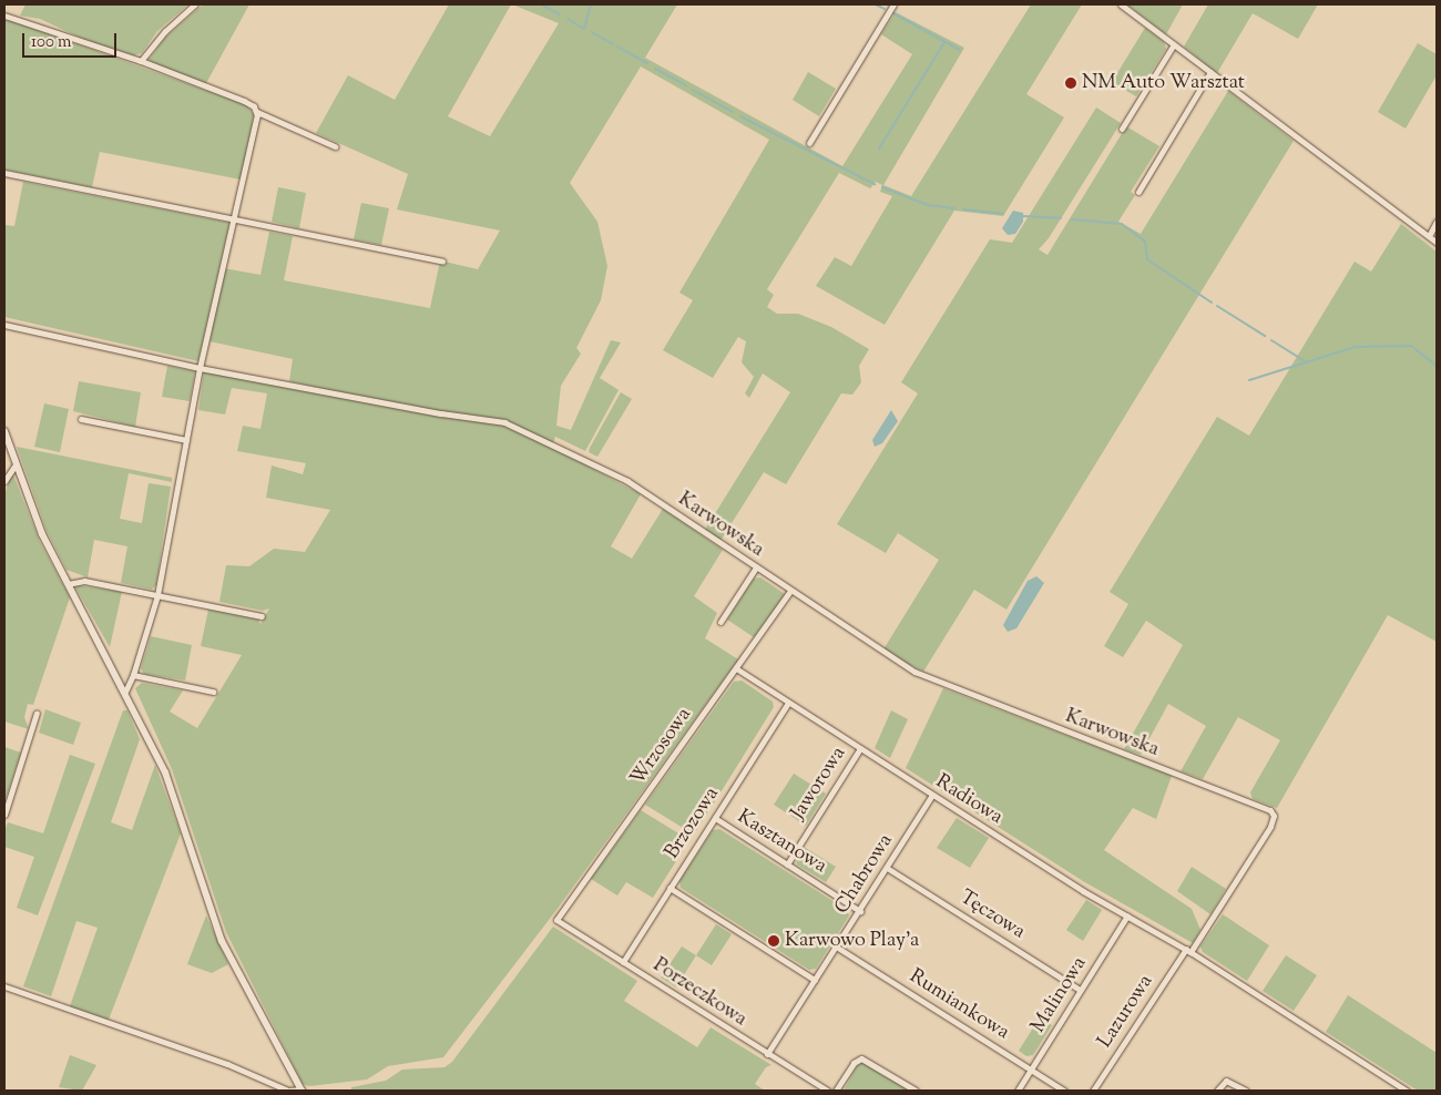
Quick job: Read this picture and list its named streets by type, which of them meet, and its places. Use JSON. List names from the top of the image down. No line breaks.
{"streets":{"street":["Karwowska","Wrzosowa","Jaworowa","Radiowa","Brzozowa","Kasztanowa","Chabrowa","Tęczowa","Porzeczkowa","Malinowa","Rumiankowa","Lazurowa"]},"crossings":[["Karwowska","Wrzosowa"],["Karwowska","Radiowa"],["Karwowska","Lazurowa"],["Wrzosowa","Radiowa"],["Wrzosowa","Porzeczkowa"],["Jaworowa","Radiowa"],["Jaworowa","Kasztanowa"],["Radiowa","Brzozowa"],["Radiowa","Chabrowa"],["Radiowa","Malinowa"],["Radiowa","Lazurowa"],["Brzozowa","Kasztanowa"],["Brzozowa","Porzeczkowa"],["Kasztanowa","Chabrowa"],["Chabrowa","Tęczowa"],["Chabrowa","Porzeczkowa"],["Chabrowa","Rumiankowa"],["Tęczowa","Malinowa"],["Malinowa","Rumiankowa"]],"places":["NM Auto Warsztat","Karwowo Play'a"],"scale_bar":"100 m"}
